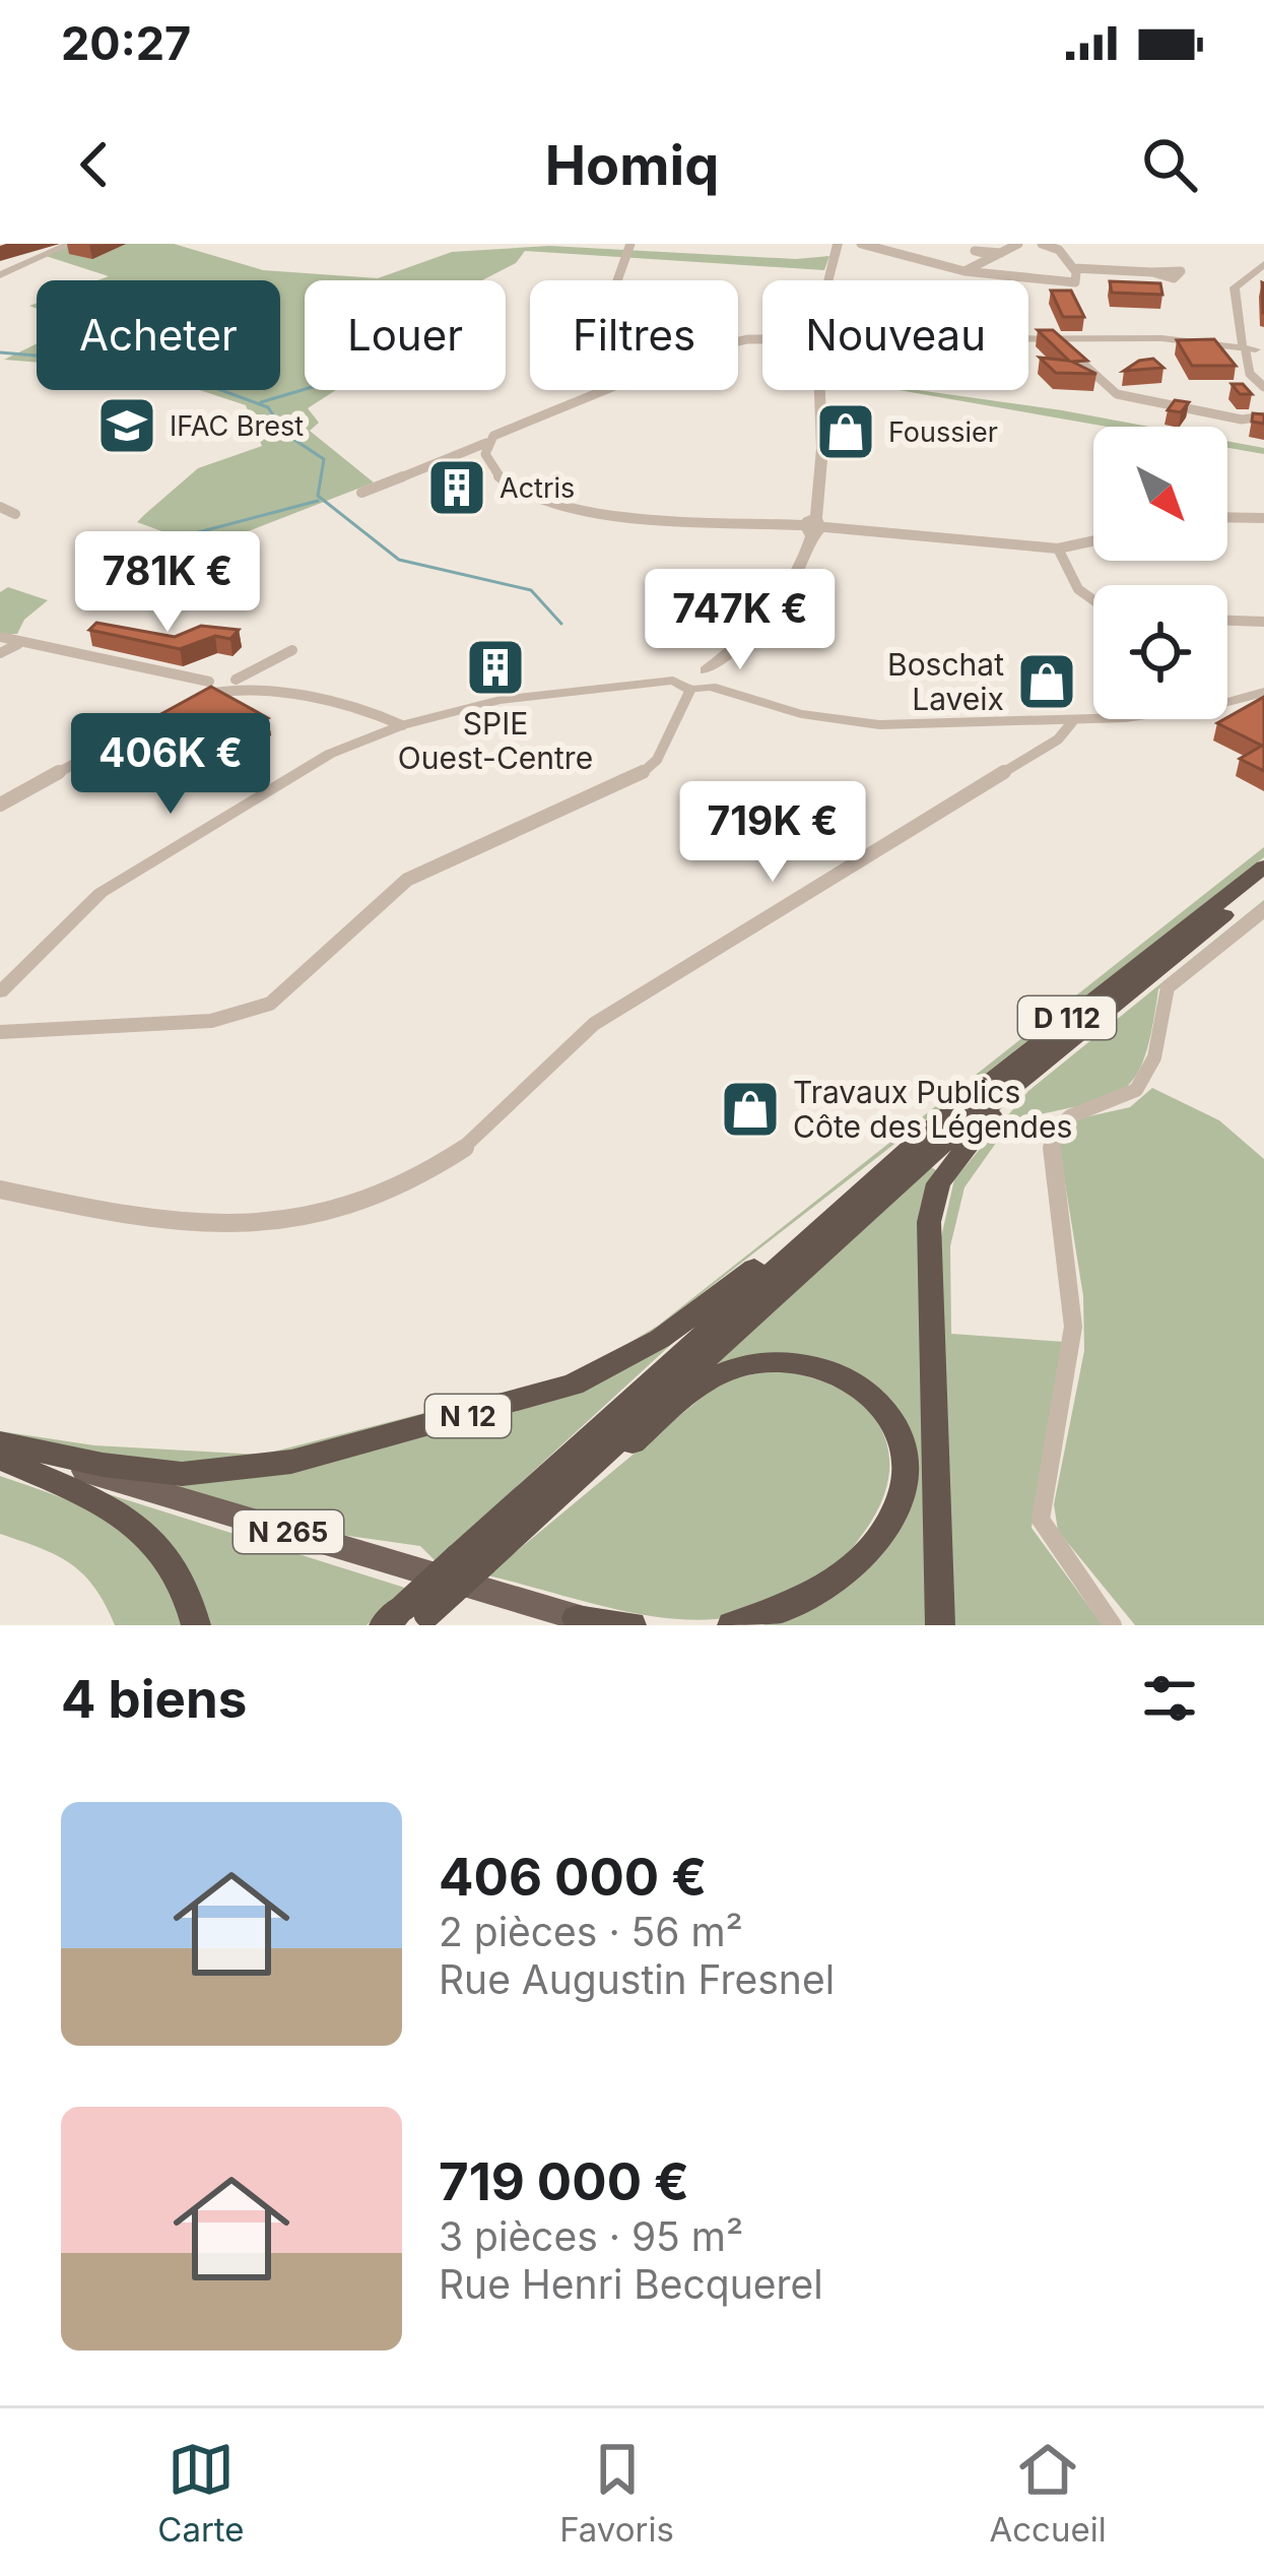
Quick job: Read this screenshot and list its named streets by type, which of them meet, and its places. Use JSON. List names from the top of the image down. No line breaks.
{"streets":{"highway":["D 112","N 12"],"main road":["N 265"]},"crossings":[["D 112","N 12"],["N 12","N 265"]],"places":{"school or university":["IFAC Brest"],"shop":["Foussier","Boschat Laveix","Travaux Publics Côte des Légendes"],"building":["Actris","SPIE Ouest-Centre"]},"north":"bottom right","page":{"status":"20:27","header":"Homiq","chip":["Acheter","Louer","Filtres","Nouveau"],"price":["781K €","747K €","406K €","719K €"],"heading":"4 biens","list":[{"name":"406 000 €","note":"2 pièces · 56 m² · Rue Augustin Fresnel"},{"name":"719 000 €","note":"3 pièces · 95 m² · Rue Henri Becquerel"}],"tabs":["Carte","Favoris","Accueil"]}}
